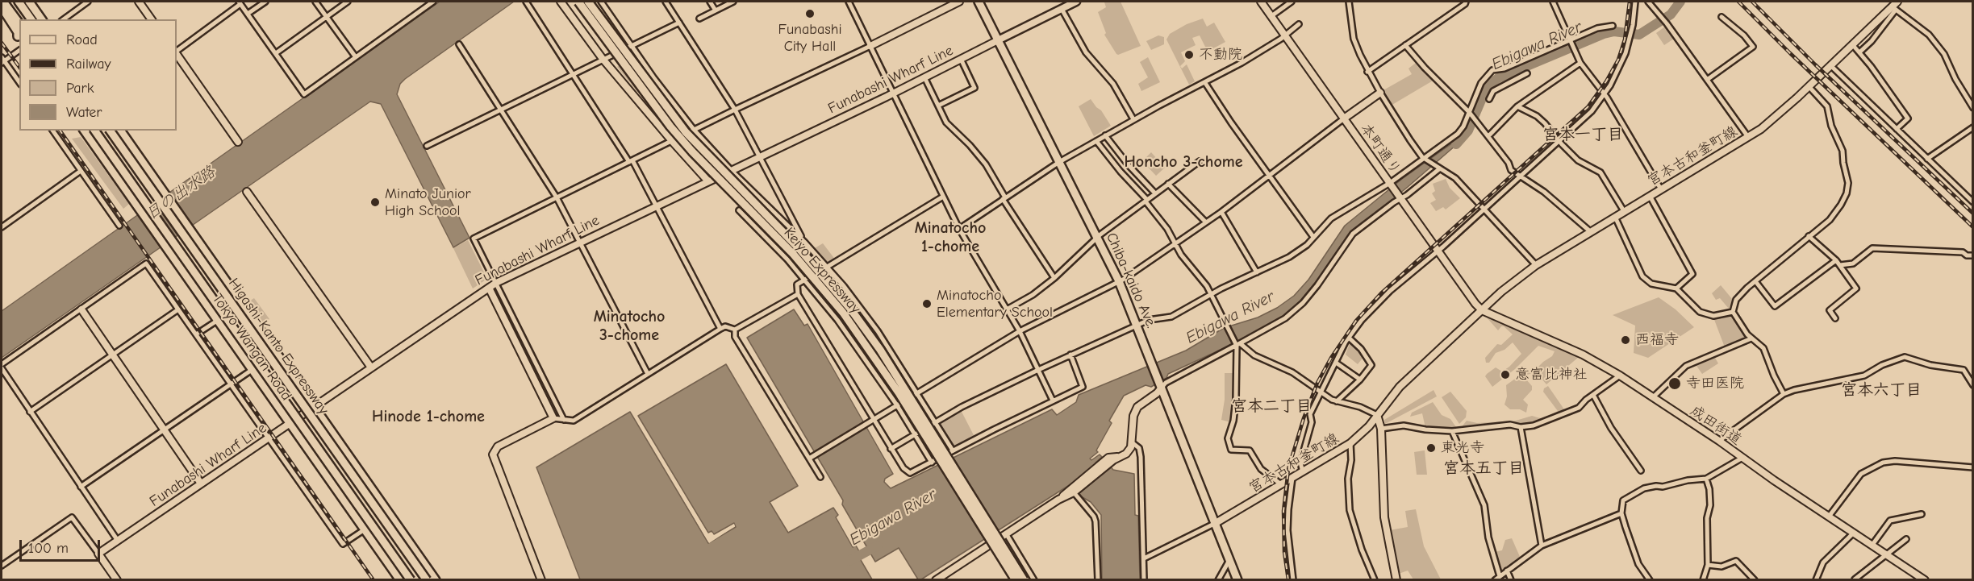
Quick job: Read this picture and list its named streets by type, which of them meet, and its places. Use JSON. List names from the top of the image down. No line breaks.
{"streets":{"highway":["Keiyo Expressway","Chiba-kaido Ave.","Higashi-Kanto Expressway","Tokyo Wangan Road"],"street":["Funabashi Wharf Line","本町通り","宮本古和釜町線","成田街道"]},"crossings":[["Funabashi Wharf Line","Chiba-kaido Ave."],["Funabashi Wharf Line","Tokyo Wangan Road"],["本町通り","宮本古和釜町線"],["本町通り","成田街道"],["宮本古和釜町線","Chiba-kaido Ave."],["宮本古和釜町線","成田街道"]],"districts":["宮本一丁目","Honcho 3-chome","Minatocho 1-chome","Minatocho 3-chome","宮本六丁目","宮本二丁目","Hinode 1-chome","宮本五丁目"],"water":["Ebigawa River","日の出水路"],"places":["Funabashi City Hall","不動院","Minato Junior High School","Minatocho Elementary School","西福寺","意富比神社","寺田医院","東光寺"],"legend":["Road","Railway","Park","Water"],"scale_bar":"100 m"}
